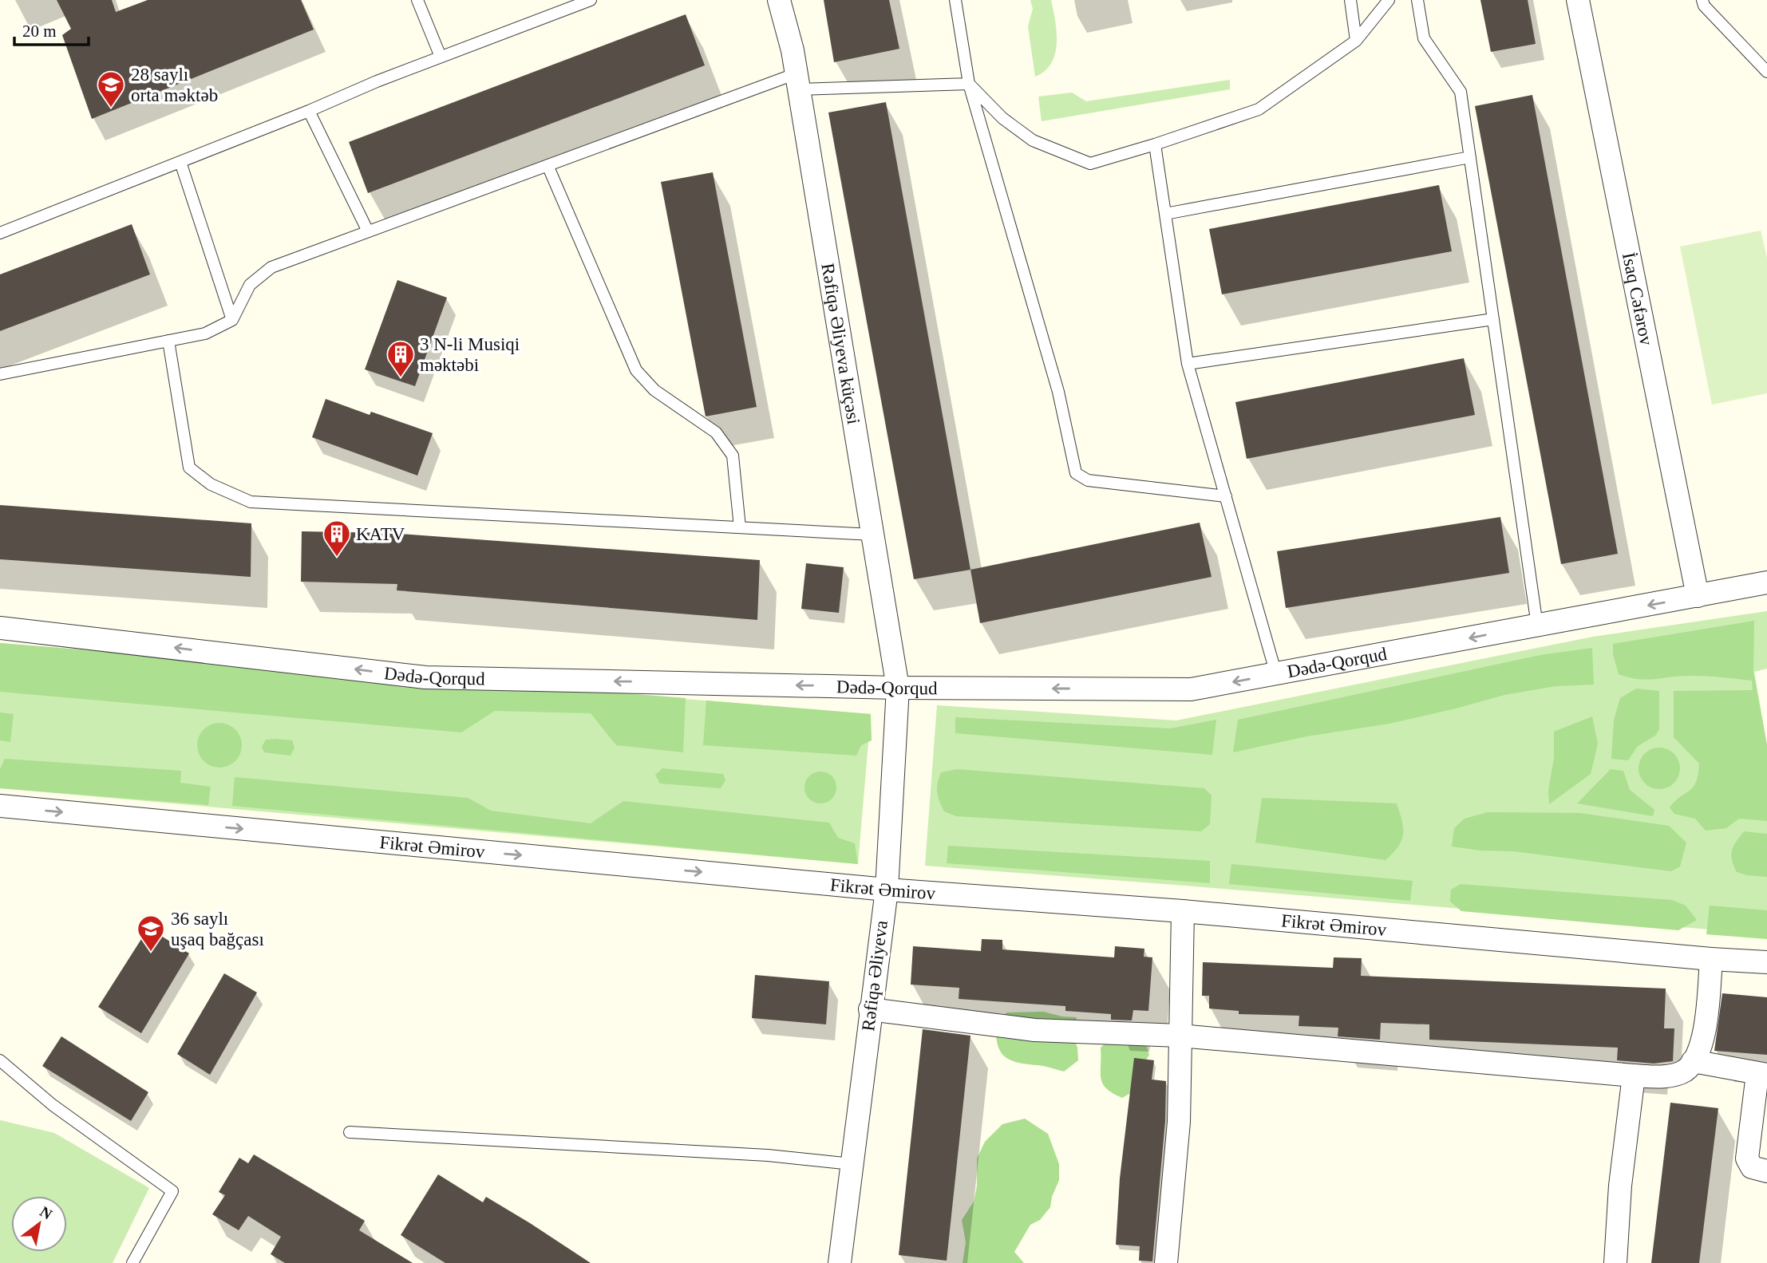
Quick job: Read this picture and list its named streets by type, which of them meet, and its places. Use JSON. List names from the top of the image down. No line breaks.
{"streets":{"street":["İsaq Cəfərov","Rəfiqə Əliyeva küçəsi","Dədə-Qorqud","Fikrət Əmirov","Rəfiqə Əliyeva"]},"crossings":[["İsaq Cəfərov","Dədə-Qorqud"],["Rəfiqə Əliyeva küçəsi","Dədə-Qorqud"],["Rəfiqə Əliyeva küçəsi","Rəfiqə Əliyeva"],["Dədə-Qorqud","Rəfiqə Əliyeva"],["Fikrət Əmirov","Rəfiqə Əliyeva"]],"one_way":["Dədə-Qorqud","Fikrət Əmirov"],"places":{"school or university":["28 saylı orta məktəb","36 saylı uşaq bağçası"],"building":["3 N-li Musiqi məktəbi","KATV"]},"scale_bar":"20 m","north":"top right"}
